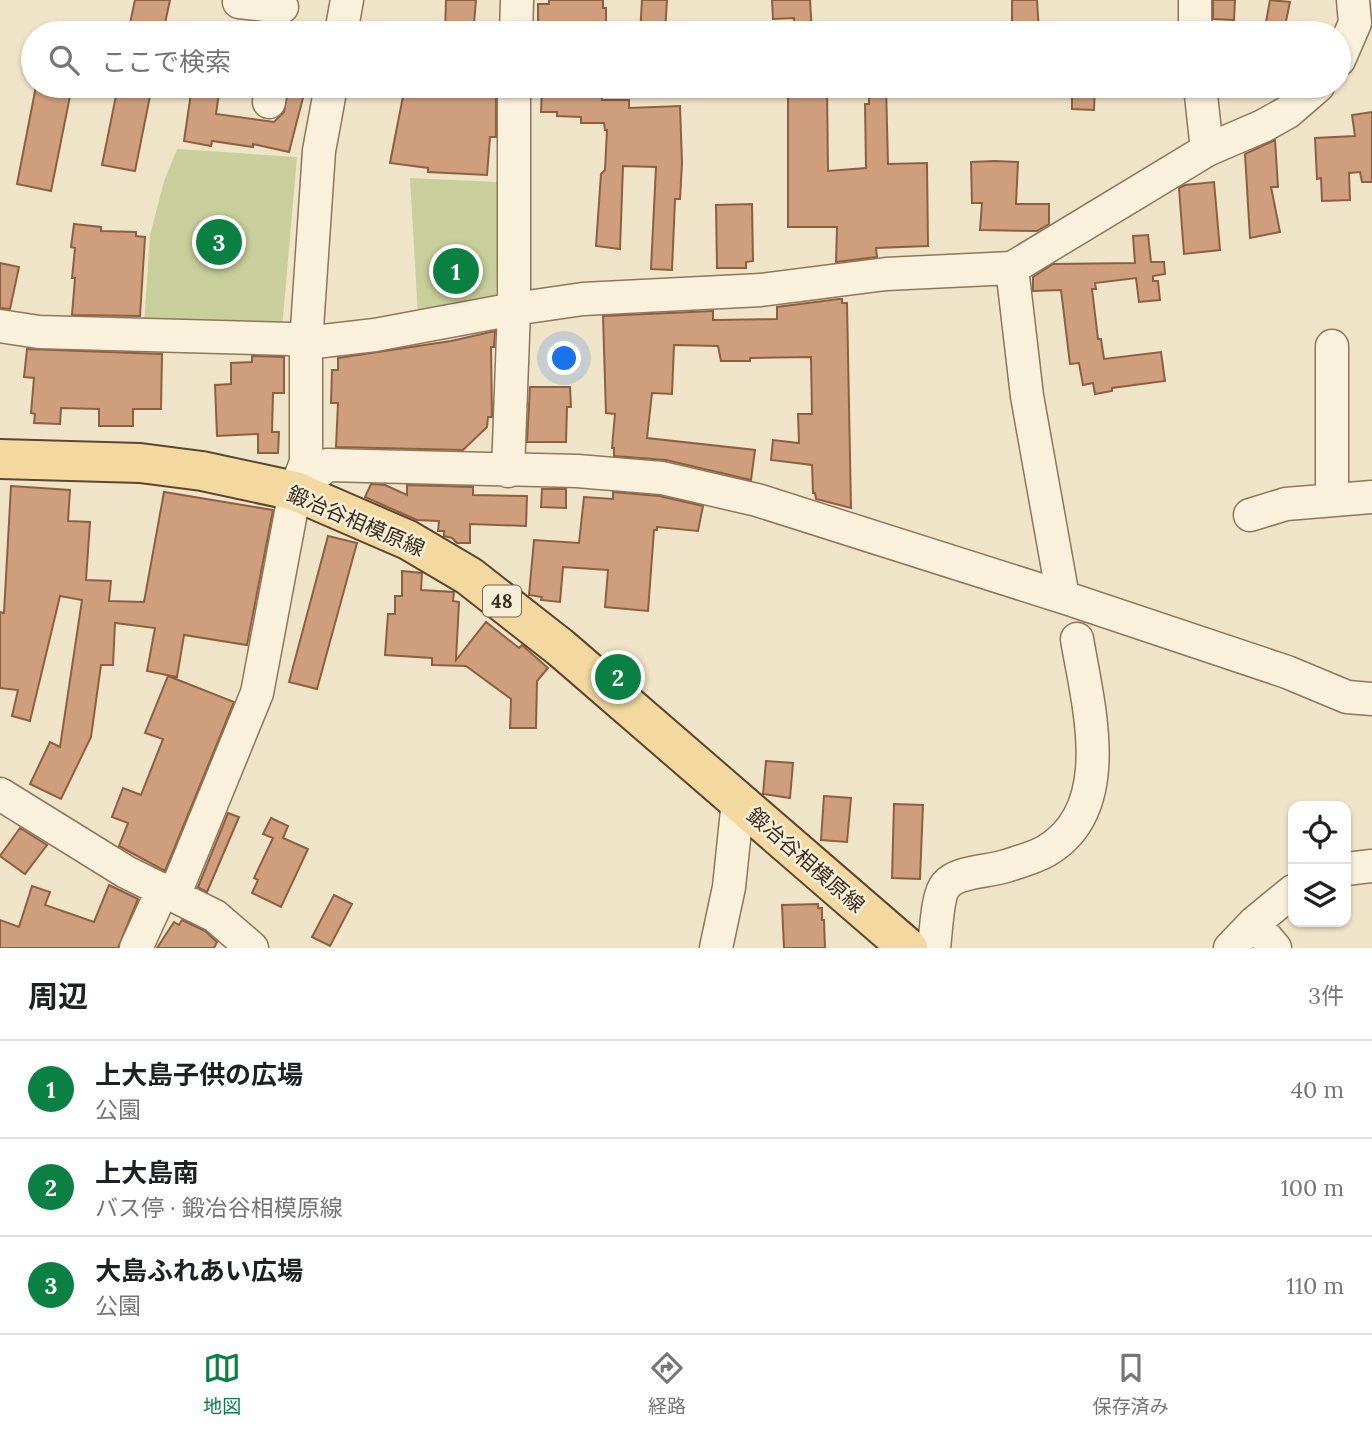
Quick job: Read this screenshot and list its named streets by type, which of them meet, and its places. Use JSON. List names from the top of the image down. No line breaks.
{"streets":{"main road":["鍛冶谷相模原線","48"]},"page":{"search":"ここで検索","pins":["3","1","2"],"heading":["周辺","3件"],"list":[{"mark":"1","name":"上大島子供の広場","note":"公園","value":"40 m"},{"mark":"2","name":"上大島南","note":"バス停 · 鍛冶谷相模原線","value":"100 m"},{"mark":"3","name":"大島ふれあい広場","note":"公園","value":"110 m"}],"nav":["地図","経路","保存済み"]}}
